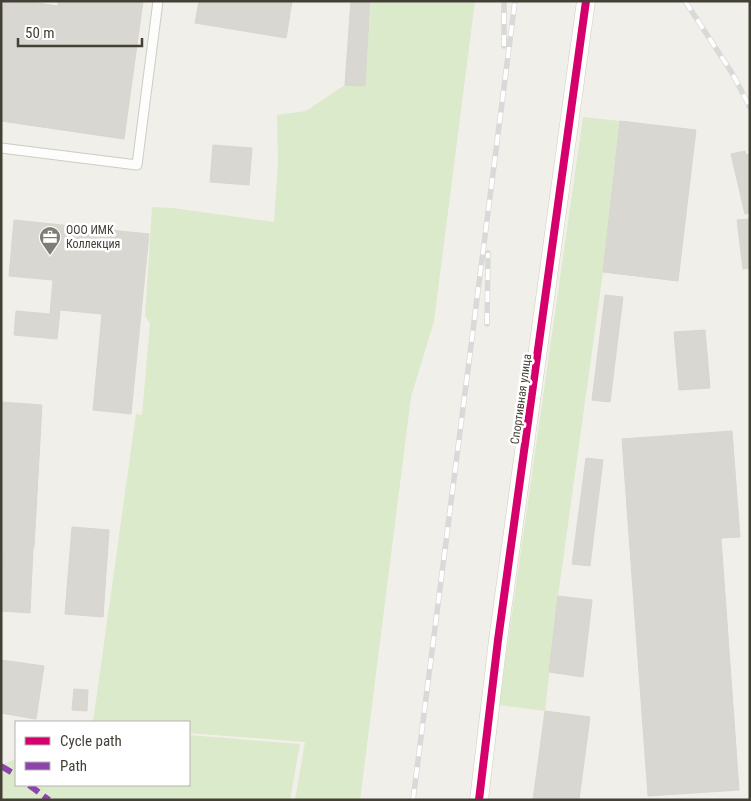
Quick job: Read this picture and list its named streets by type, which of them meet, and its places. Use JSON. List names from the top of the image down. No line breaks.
{"streets":{"street":["Спортивная улица"]},"places":{"office":["ООО ИМК Коллекция"]},"legend":["Cycle path","Path"],"scale_bar":"50 m"}
